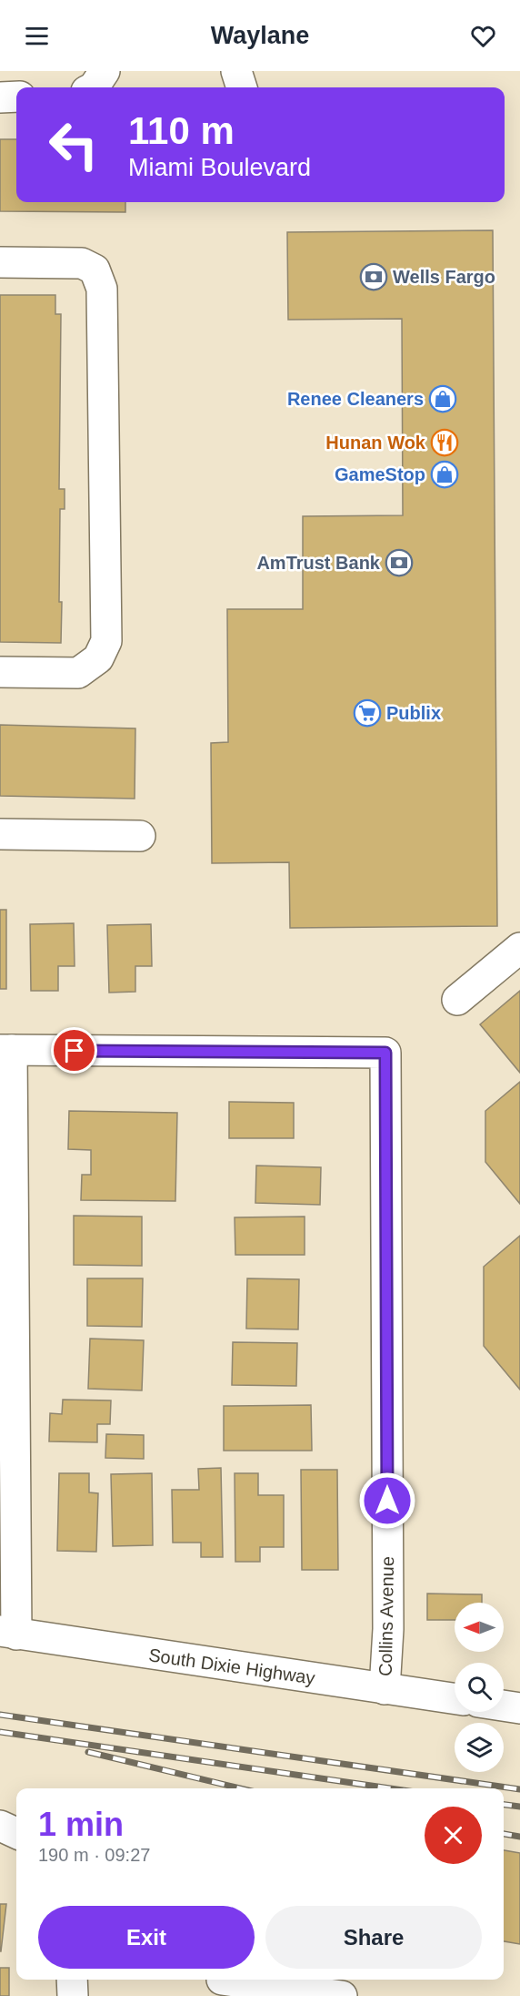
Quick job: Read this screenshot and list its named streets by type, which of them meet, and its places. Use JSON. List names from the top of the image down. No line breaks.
{"streets":{"street":["Collins Avenue","South Dixie Highway"]},"crossings":[["Collins Avenue","South Dixie Highway"]],"places":{"bank":["Wells Fargo","AmTrust Bank"],"shop":["Renee Cleaners","GameStop"],"restaurant":["Hunan Wok"],"supermarket":["Publix"]},"north":"left","page":{"header":"Waylane","turn":["110 m","Miami Boulevard"],"heading":["1 min","190 m · 09:27"],"buttons":["Exit","Share"]}}
